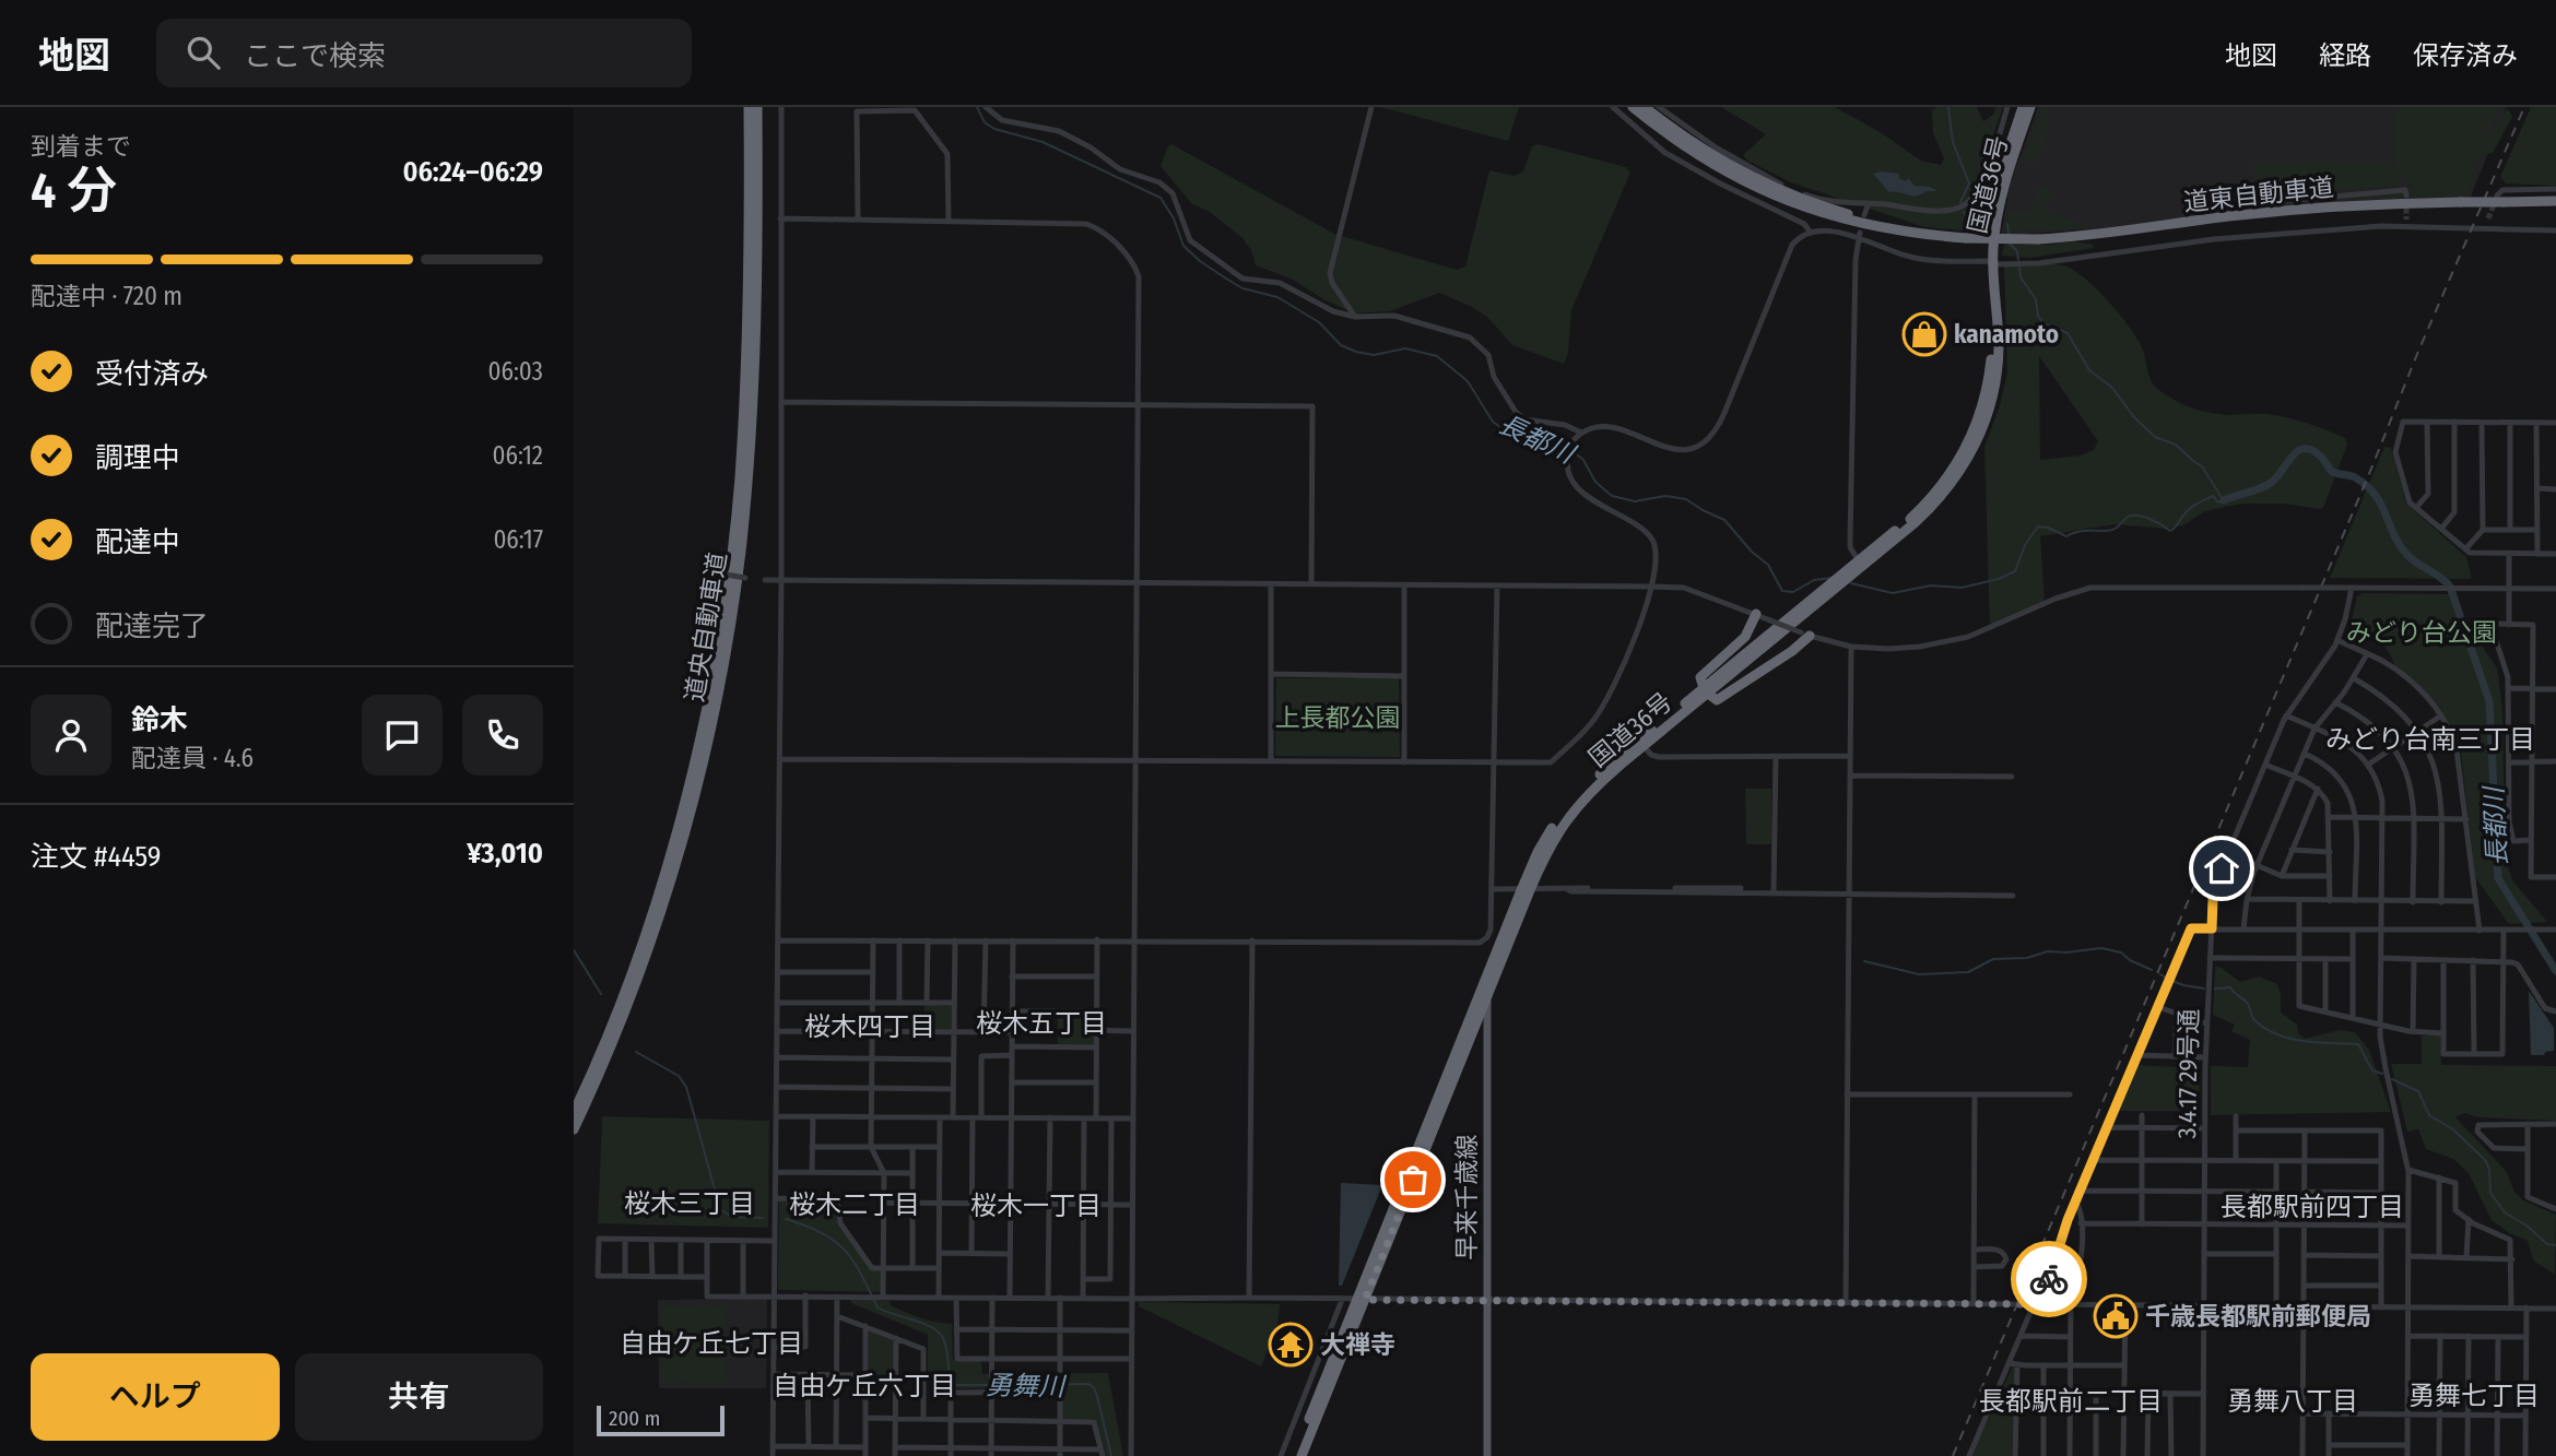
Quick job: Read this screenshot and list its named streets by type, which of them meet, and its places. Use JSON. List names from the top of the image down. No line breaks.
{"streets":{"highway":["国道36号","道東自動車道","道央自動車道"],"main road":["早来千歳線"],"street":["3.4.17 29号通"]},"crossings":[["国道36号","早来千歳線"]],"districts":["みどり台南三丁目","桜木五丁目","桜木四丁目","桜木三丁目","桜木二丁目","桜木一丁目","長都駅前四丁目","自由ケ丘七丁目","自由ケ丘六丁目","勇舞七丁目","長都駅前二丁目","勇舞八丁目"],"water":["長都川","勇舞川"],"parks":["みどり台公園","上長都公園"],"places":{"shop":["kanamoto"],"public building":["千歳長都駅前郵便局"],"temple":["大禅寺"]},"scale_bar":"200 m","page":{"header":"地図","search":"ここで検索","nav":["地図","経路","保存済み"],"heading":["4 分","到着まで","06:24–06:29"],"panel":["鈴木","配達員 · 4.6","注文 #4459","¥3,010"],"bar":"配達中 · 720 m","list":[["受付済み","06:03"],["調理中","06:12"],["配達中","06:17"],"配達完了"],"buttons":["ヘルプ","共有"],"scale":"200 m"}}
